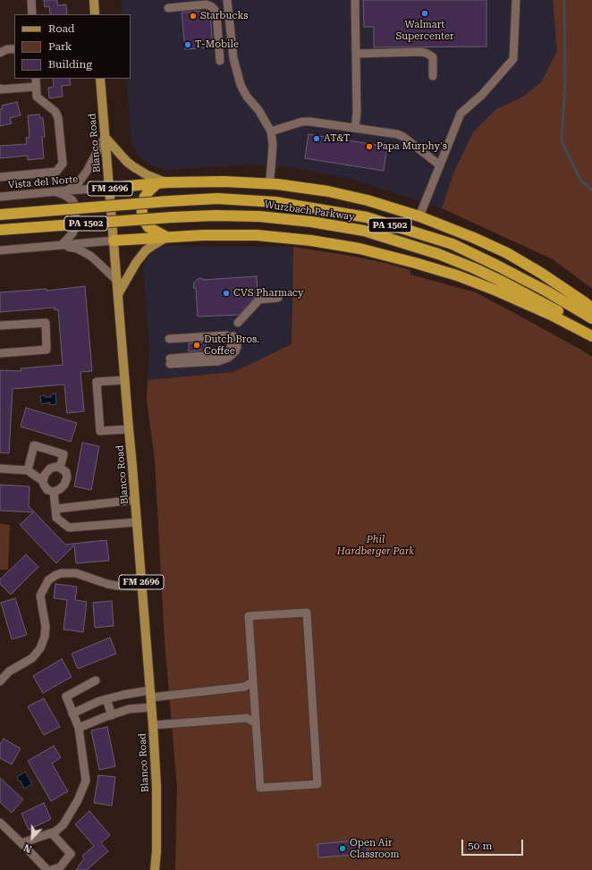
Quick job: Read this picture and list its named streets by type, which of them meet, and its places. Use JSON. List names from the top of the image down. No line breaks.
{"streets":{"highway":["Wurzbach Parkway","PA 1502"],"main road":["Blanco Road","FM 2696"],"street":["Vista del Norte"]},"crossings":[["Blanco Road","Vista del Norte"]],"parks":["Phil Hardberger Park"],"places":["Walmart Supercenter","Starbucks","T-Mobile","AT&T","Papa Murphy's","CVS Pharmacy","Dutch Bros. Coffee","Open Air Classroom"],"legend":["Road","Park","Building"],"scale_bar":"50 m","north":"bottom left"}
